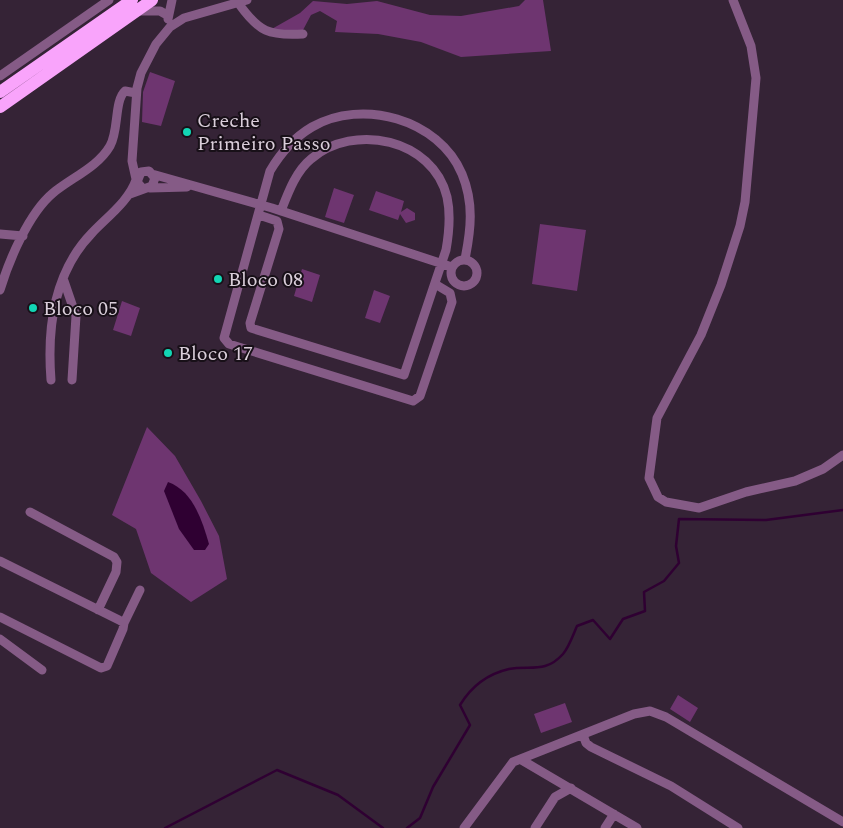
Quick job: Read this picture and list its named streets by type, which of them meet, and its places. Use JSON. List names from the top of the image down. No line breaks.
{"places":["Creche Primeiro Passo","Bloco 08","Bloco 05","Bloco 17"]}
